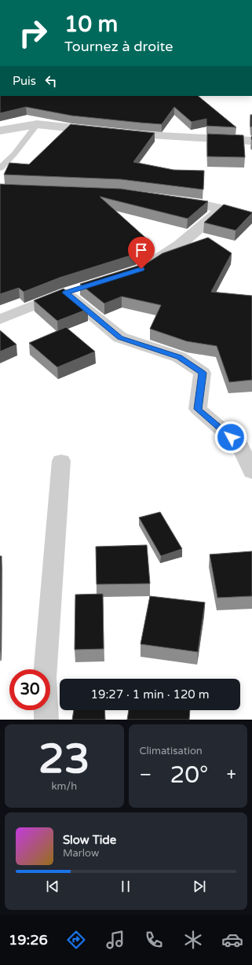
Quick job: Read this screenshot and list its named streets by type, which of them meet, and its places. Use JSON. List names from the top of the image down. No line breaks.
{"page":{"turn":["10 m","Tournez à droite"],"then":"Puis","limit":"30","trip":"19:27 · 1 min · 120 m","tile":[["23","km/h"],"Climatisation"],"heat":["−","20°","+"],"song":["Slow Tide","Marlow"],"tabs":"19:26"}}
